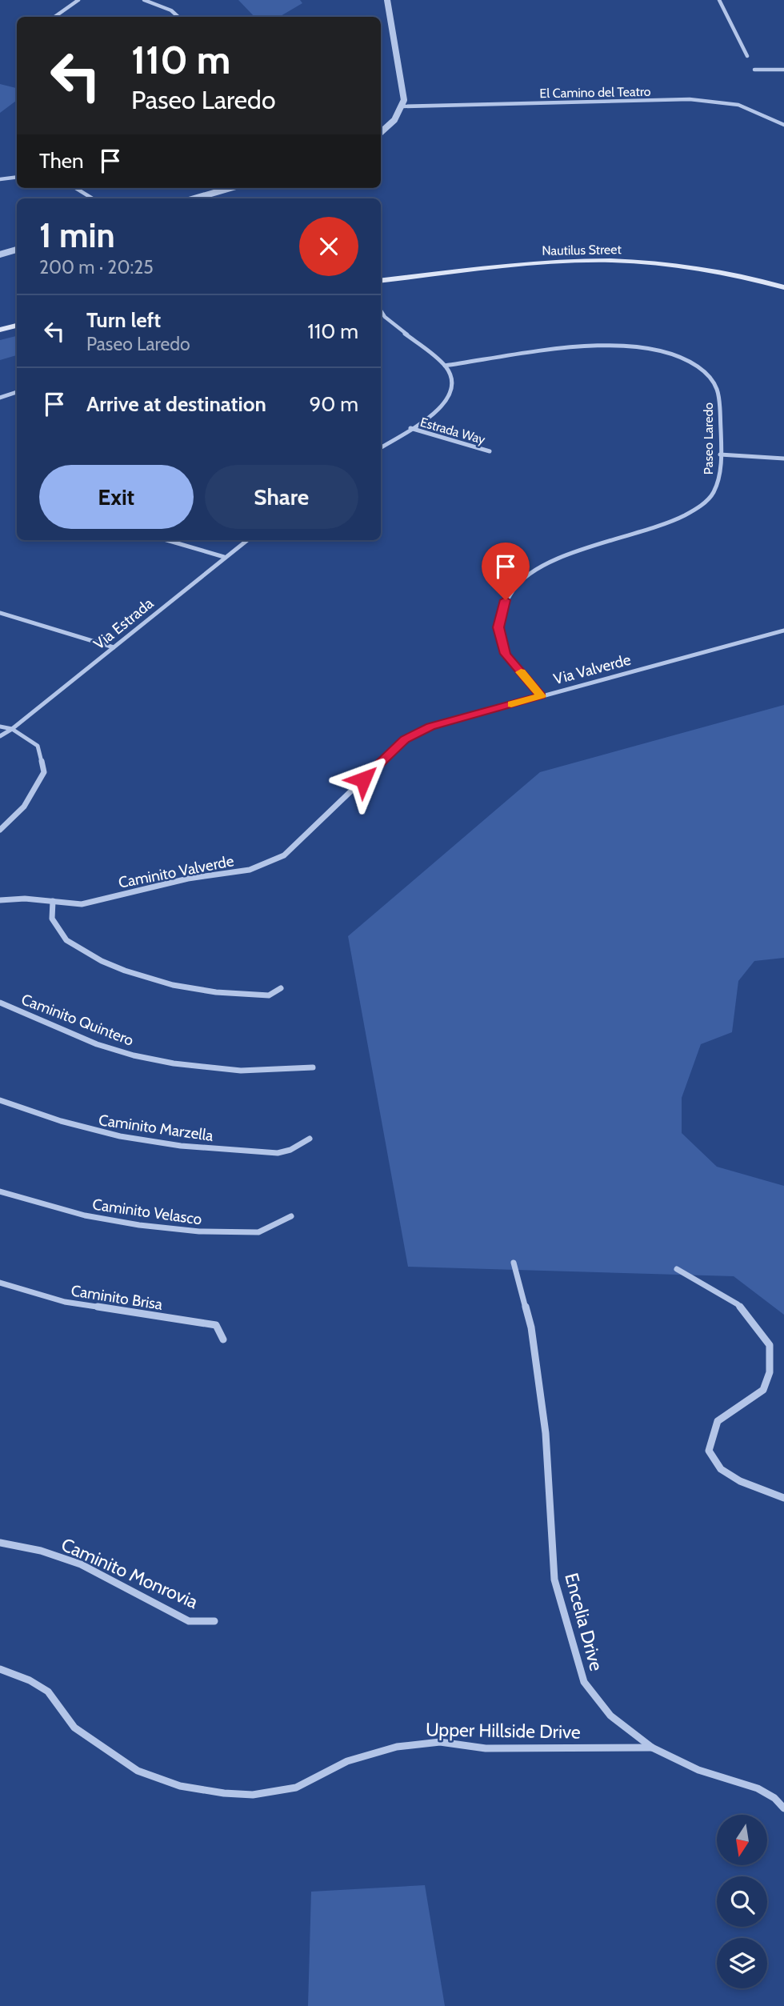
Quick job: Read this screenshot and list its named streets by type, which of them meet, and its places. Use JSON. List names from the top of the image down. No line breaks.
{"streets":{"main road":["Nautilus Street"],"street":["El Camino del Teatro","Estrada Way","Paseo Laredo","Via Estrada","Via Valverde","Caminito Valverde","Caminito Quintero","Caminito Marzella","Caminito Velasco","Caminito Brisa","Caminito Monrovia","Encelia Drive","Upper Hillside Drive"]},"crossings":[["Paseo Laredo","Via Valverde"],["Via Valverde","Caminito Valverde"],["Encelia Drive","Upper Hillside Drive"]],"north":"bottom","page":{"turn":["110 m","Paseo Laredo"],"then":"Then","heading":["1 min","200 m · 20:25"],"list":[{"name":"Turn left","note":"Paseo Laredo","value":"110 m"},{"name":"Arrive at destination","value":"90 m"}],"buttons":["Exit","Share"]}}
